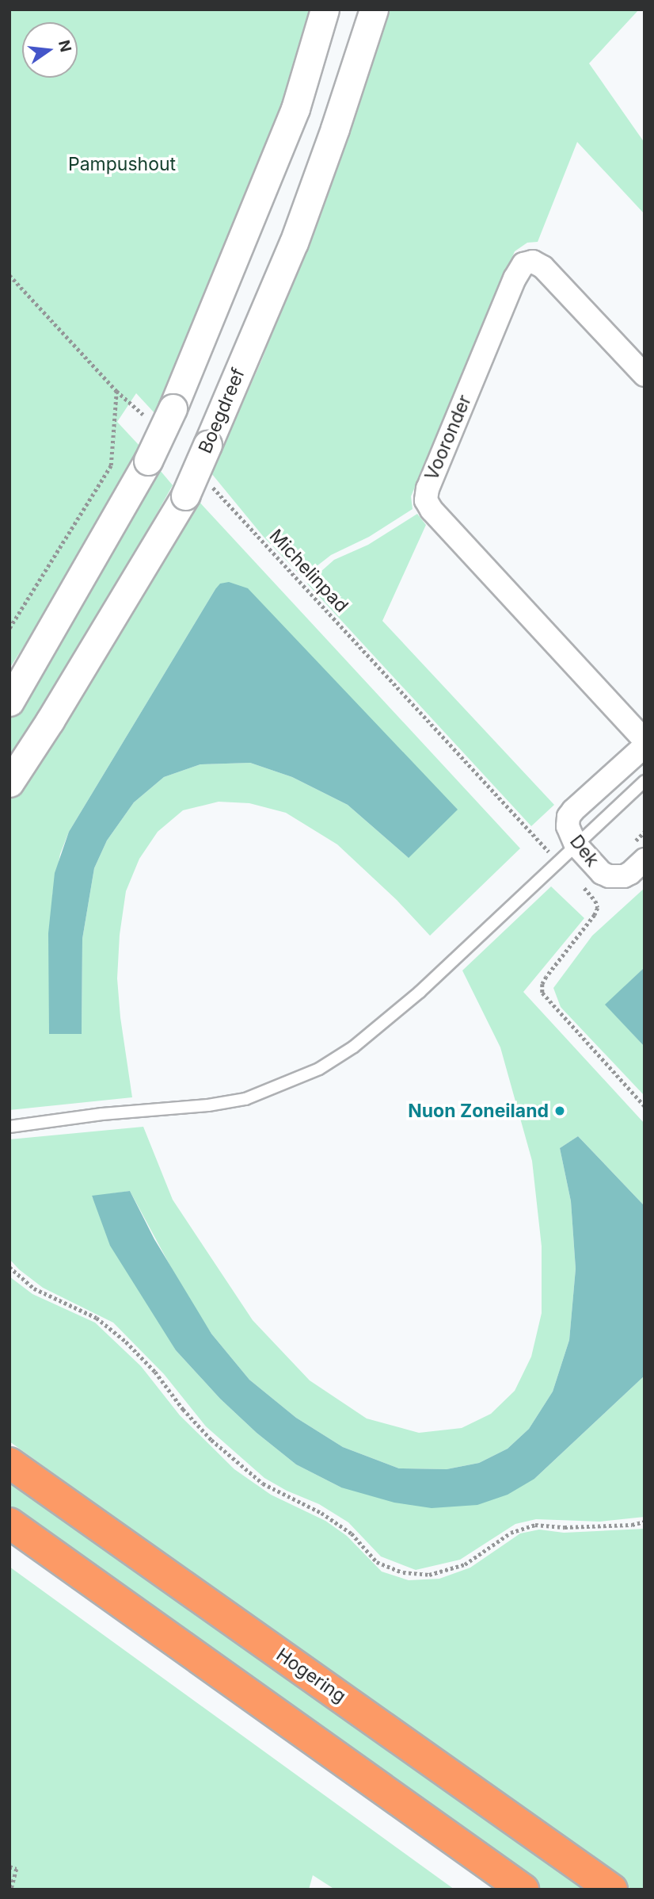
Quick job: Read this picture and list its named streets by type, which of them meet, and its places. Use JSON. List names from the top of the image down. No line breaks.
{"streets":{"highway":["Hogering"],"street":["Boegdreef","Vooronder","Dek"],"path":["Michelinpad"]},"crossings":[["Boegdreef","Michelinpad"]],"parks":["Pampushout"],"places":["Nuon Zoneiland"],"north":"right"}
